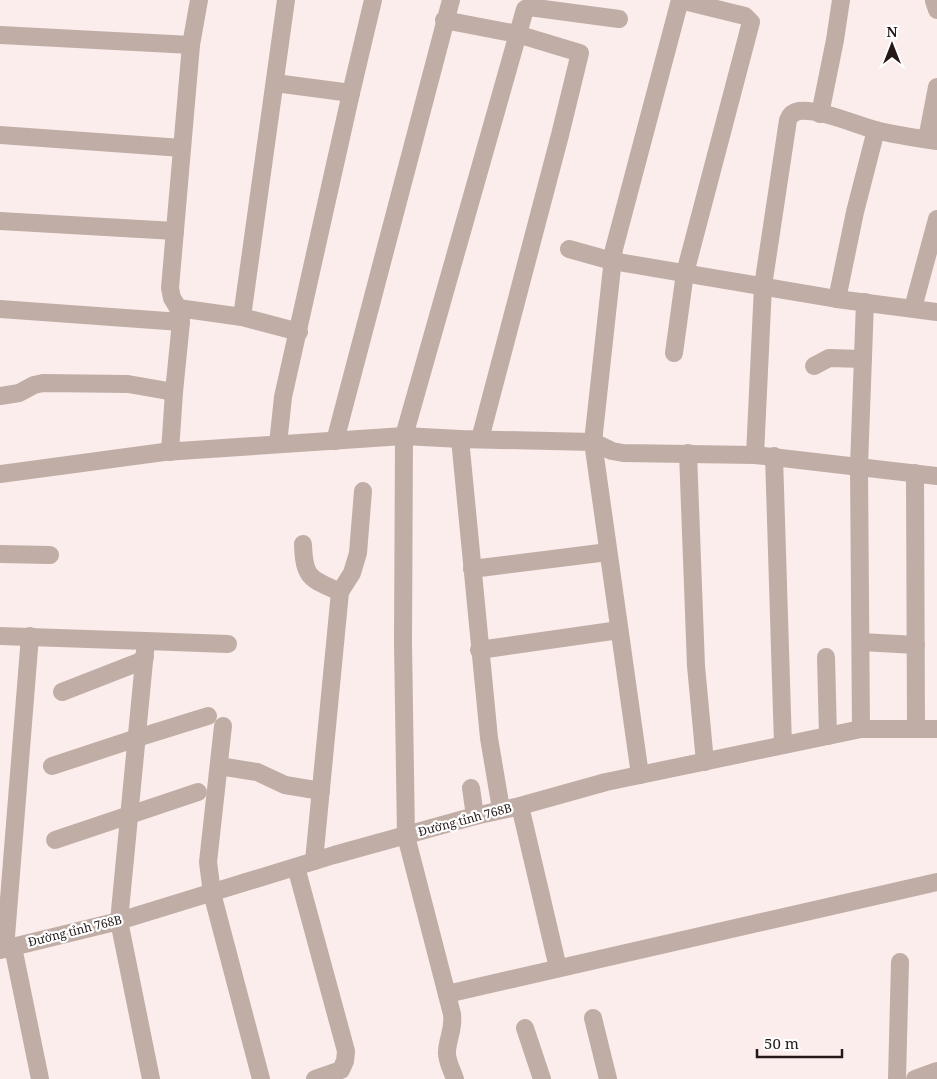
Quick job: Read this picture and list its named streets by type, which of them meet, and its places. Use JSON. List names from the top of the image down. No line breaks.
{"streets":{"street":["Đường tỉnh 768B"]},"scale_bar":"50 m","north":"top"}
